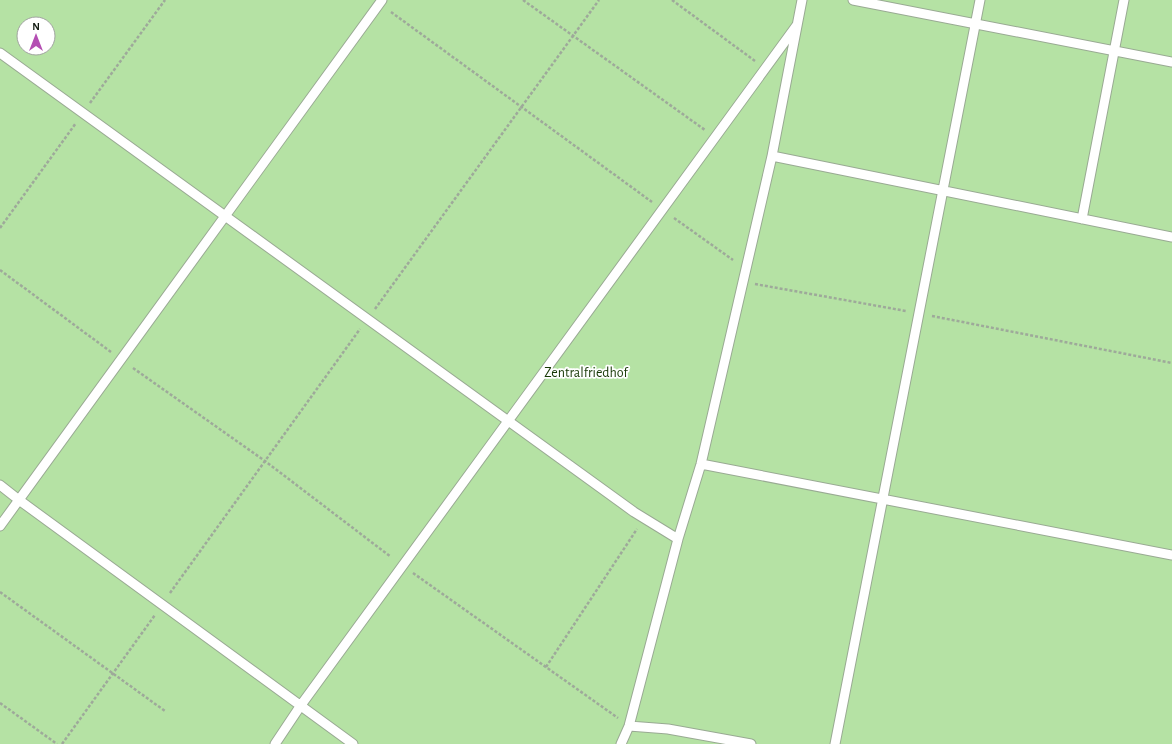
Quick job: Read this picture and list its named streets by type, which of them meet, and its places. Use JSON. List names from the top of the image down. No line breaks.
{"parks":["Zentralfriedhof"],"north":"top"}
